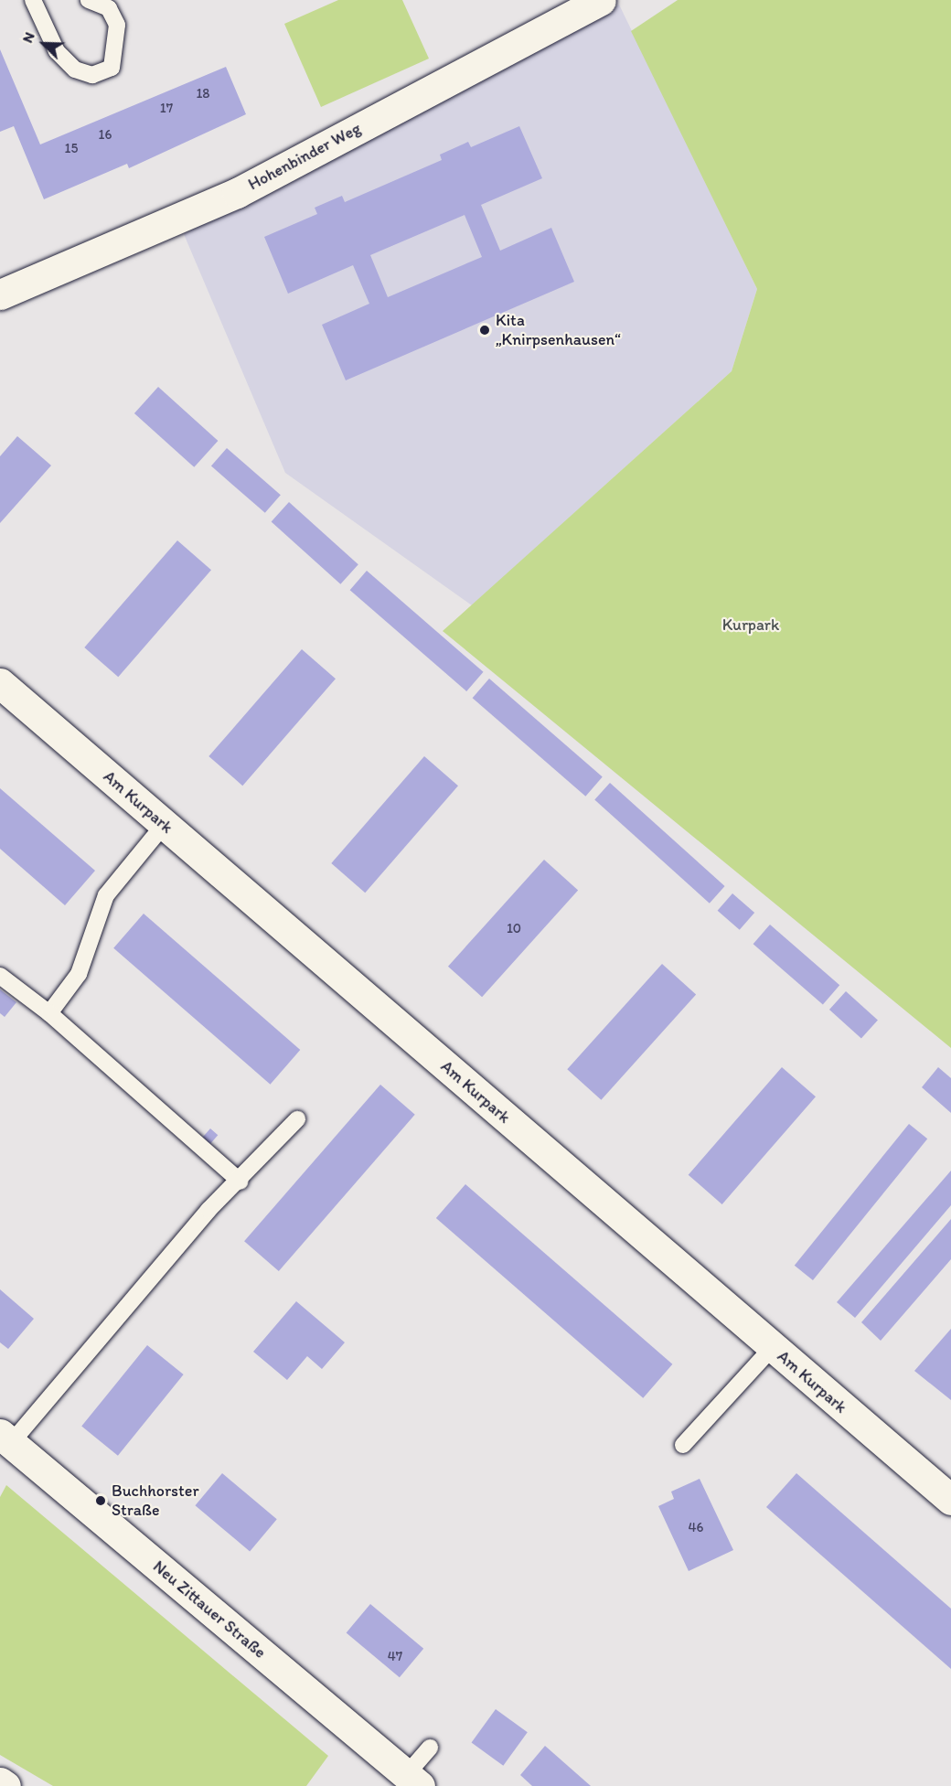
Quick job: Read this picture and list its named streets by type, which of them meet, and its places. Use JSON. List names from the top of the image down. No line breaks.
{"streets":{"street":["Hohenbinder Weg","Am Kurpark","Neu Zittauer Straße"]},"parks":["Kurpark"],"places":["Kita „Knirpsenhausen“","Buchhorster Straße"],"house_numbers":["18","17","16","15","10","46","47"],"north":"top left"}
